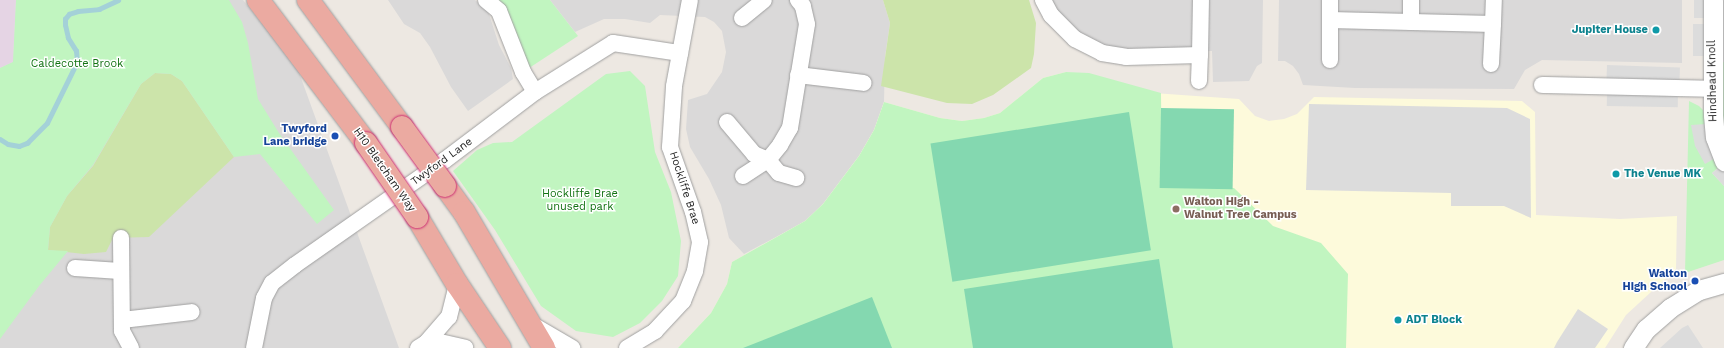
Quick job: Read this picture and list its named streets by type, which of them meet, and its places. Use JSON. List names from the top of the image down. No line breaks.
{"streets":{"highway":["H10 Bletcham Way"],"street":["Hindhead Knoll","Twyford Lane","Hockliffe Brae"]},"crossings":[["Twyford Lane","Hockliffe Brae"]],"parks":["Caldecotte Brook","Hockliffe Brae unused park"],"places":["Jupiter House","Twyford Lane bridge","The Venue MK","Walton High - Walnut Tree Campus","Walton High School","ADT Block"]}
